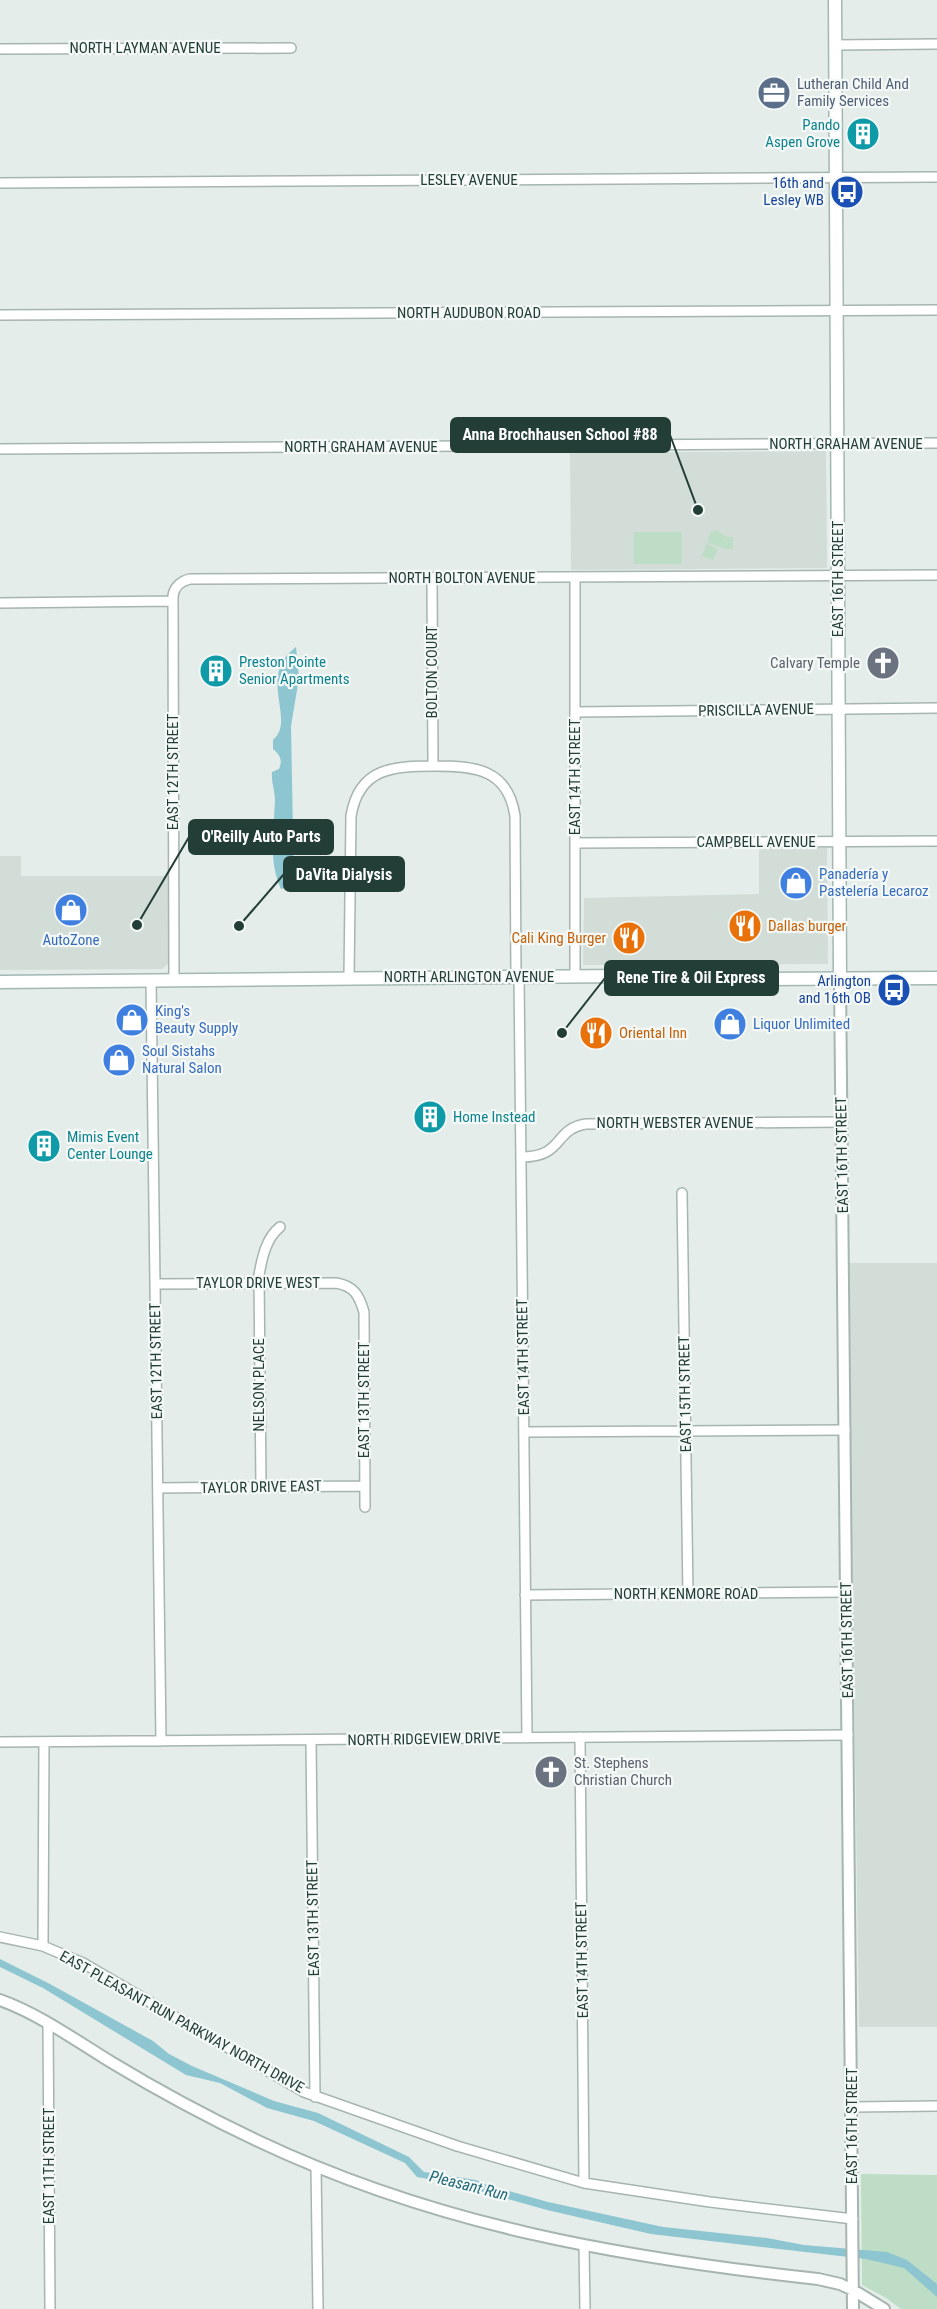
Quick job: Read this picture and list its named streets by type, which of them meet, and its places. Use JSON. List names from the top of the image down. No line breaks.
{"streets":{"main road":["EAST 16TH STREET","NORTH ARLINGTON AVENUE"],"street":["NORTH LAYMAN AVENUE","LESLEY AVENUE","NORTH AUDUBON ROAD","NORTH GRAHAM AVENUE","NORTH BOLTON AVENUE","BOLTON COURT","PRISCILLA AVENUE","EAST 12TH STREET","EAST 14TH STREET","CAMPBELL AVENUE","NORTH WEBSTER AVENUE","TAYLOR DRIVE WEST","NELSON PLACE","EAST 15TH STREET","EAST 13TH STREET","TAYLOR DRIVE EAST","NORTH KENMORE ROAD","NORTH RIDGEVIEW DRIVE","EAST PLEASANT RUN PARKWAY NORTH DRIVE","EAST 11TH STREET"]},"crossings":[["LESLEY AVENUE","EAST 16TH STREET"],["NORTH AUDUBON ROAD","EAST 16TH STREET"],["NORTH GRAHAM AVENUE","EAST 16TH STREET"],["NORTH BOLTON AVENUE","EAST 16TH STREET"],["NORTH BOLTON AVENUE","BOLTON COURT"],["NORTH BOLTON AVENUE","EAST 12TH STREET"],["NORTH BOLTON AVENUE","EAST 14TH STREET"],["EAST 16TH STREET","PRISCILLA AVENUE"],["EAST 16TH STREET","CAMPBELL AVENUE"],["EAST 16TH STREET","NORTH ARLINGTON AVENUE"],["EAST 16TH STREET","NORTH WEBSTER AVENUE"],["EAST 16TH STREET","NORTH KENMORE ROAD"],["EAST 16TH STREET","NORTH RIDGEVIEW DRIVE"],["EAST 16TH STREET","EAST PLEASANT RUN PARKWAY NORTH DRIVE"],["BOLTON COURT","EAST 14TH STREET"],["PRISCILLA AVENUE","EAST 14TH STREET"],["EAST 12TH STREET","NORTH ARLINGTON AVENUE"],["EAST 12TH STREET","TAYLOR DRIVE WEST"],["EAST 12TH STREET","TAYLOR DRIVE EAST"],["EAST 12TH STREET","NORTH RIDGEVIEW DRIVE"],["EAST 14TH STREET","CAMPBELL AVENUE"],["EAST 14TH STREET","NORTH ARLINGTON AVENUE"],["EAST 14TH STREET","NORTH WEBSTER AVENUE"],["EAST 14TH STREET","NORTH KENMORE ROAD"],["EAST 14TH STREET","NORTH RIDGEVIEW DRIVE"],["EAST 14TH STREET","EAST PLEASANT RUN PARKWAY NORTH DRIVE"],["TAYLOR DRIVE WEST","NELSON PLACE"],["TAYLOR DRIVE WEST","EAST 13TH STREET"],["NELSON PLACE","TAYLOR DRIVE EAST"],["EAST 15TH STREET","NORTH KENMORE ROAD"],["EAST 13TH STREET","TAYLOR DRIVE EAST"],["EAST 13TH STREET","NORTH RIDGEVIEW DRIVE"],["EAST 13TH STREET","EAST PLEASANT RUN PARKWAY NORTH DRIVE"]],"water":["Pleasant Run"],"places":{"office":["Lutheran Child And Family Services"],"building":["Pando Aspen Grove","Preston Pointe Senior Apartments","Home Instead","Mimis Event Center Lounge"],"bus stop":["16th and Lesley WB","Arlington and 16th OB"],"other":["Anna Brochhausen School #88","O'Reilly Auto Parts","DaVita Dialysis","Rene Tire & Oil Express"],"church":["Calvary Temple","St. Stephens Christian Church"],"shop":["Panadería y Pastelería Lecaroz","AutoZone","King's Beauty Supply","Liquor Unlimited","Soul Sistahs Natural Salon"],"restaurant":["Dallas burger","Cali King Burger","Oriental Inn"]}}
